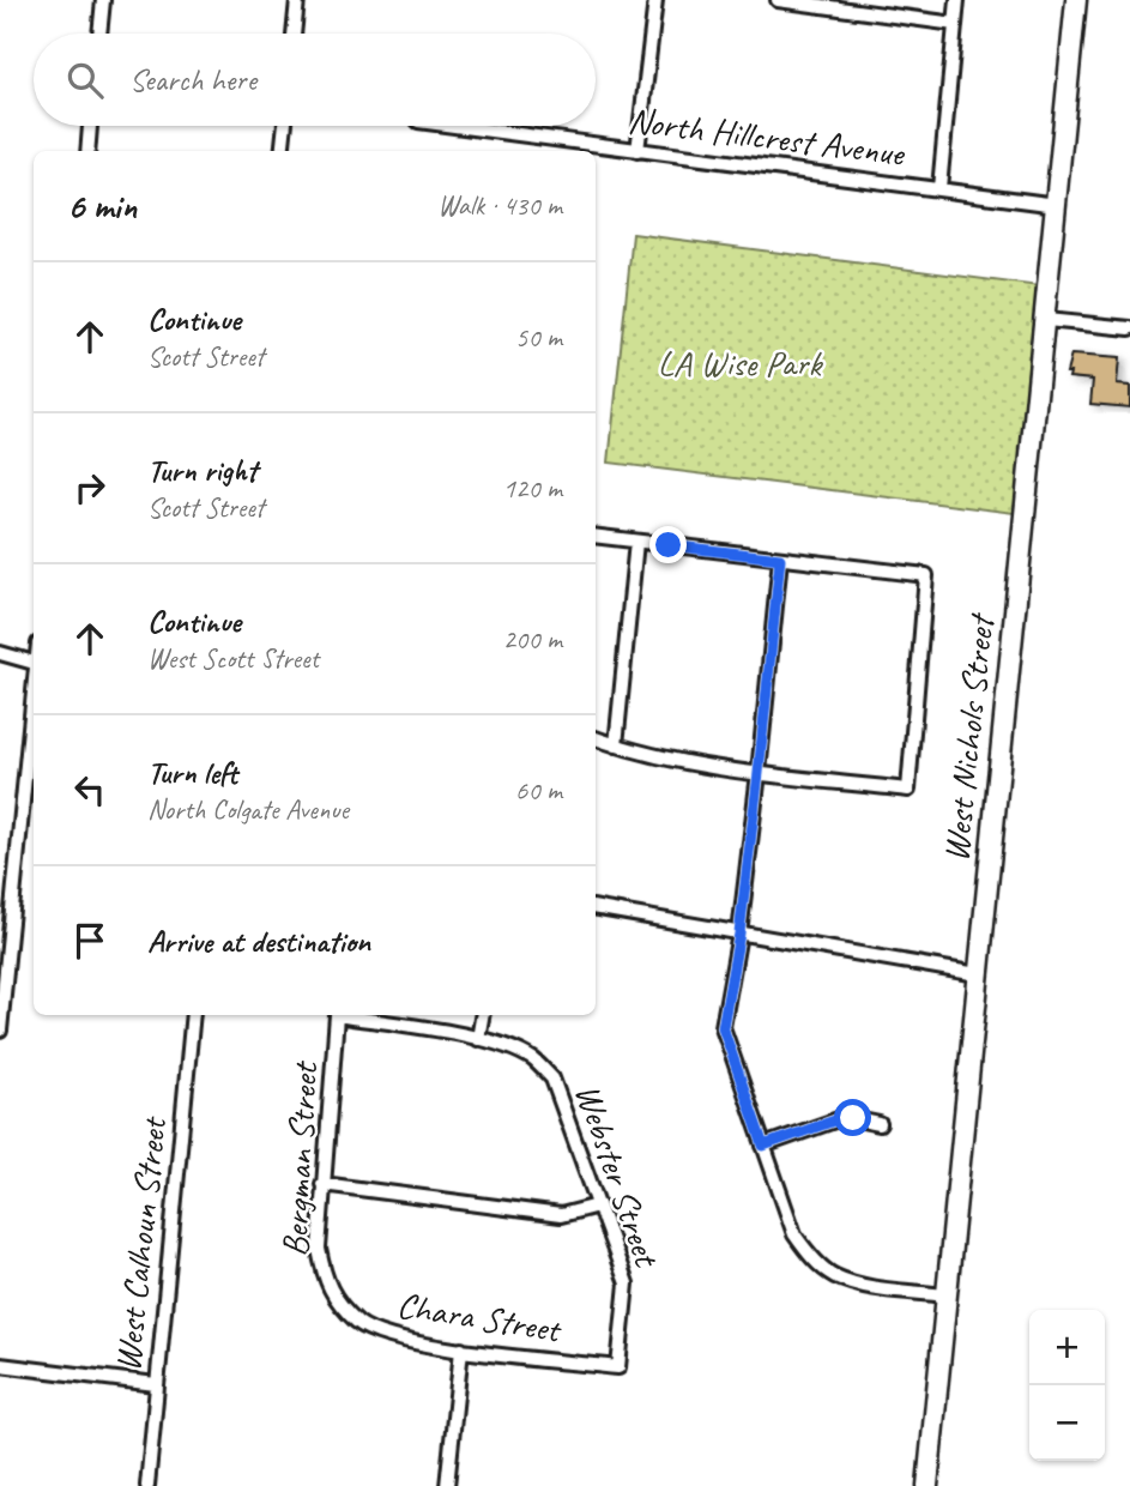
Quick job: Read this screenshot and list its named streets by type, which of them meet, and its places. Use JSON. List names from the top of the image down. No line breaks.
{"streets":{"street":["North Hillcrest Avenue","West Nichols Street","Bergman Street","Webster Street","West Calhoun Street","Chara Street"]},"crossings":[["North Hillcrest Avenue","West Nichols Street"],["Bergman Street","Webster Street"],["Bergman Street","Chara Street"],["Webster Street","Chara Street"]],"parks":["LA Wise Park"],"page":{"search":"Search here","heading":["6 min","Walk · 430 m"],"list":[["Continue","Scott Street","50 m"],["Turn right","Scott Street","120 m"],["Continue","West Scott Street","200 m"],["Turn left","North Colgate Avenue","60 m"],"Arrive at destination"],"map_buttons":["+","−"]}}
